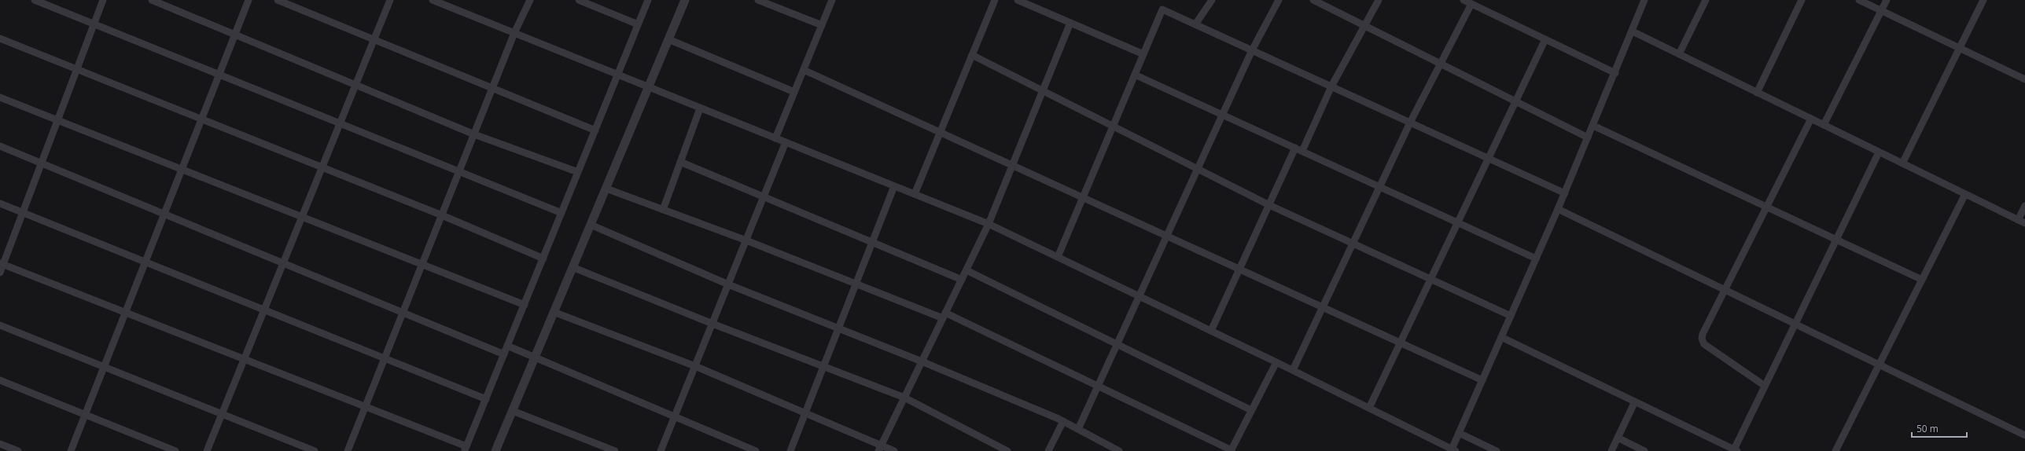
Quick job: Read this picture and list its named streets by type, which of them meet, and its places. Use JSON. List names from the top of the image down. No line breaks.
{"scale_bar":"50 m"}
